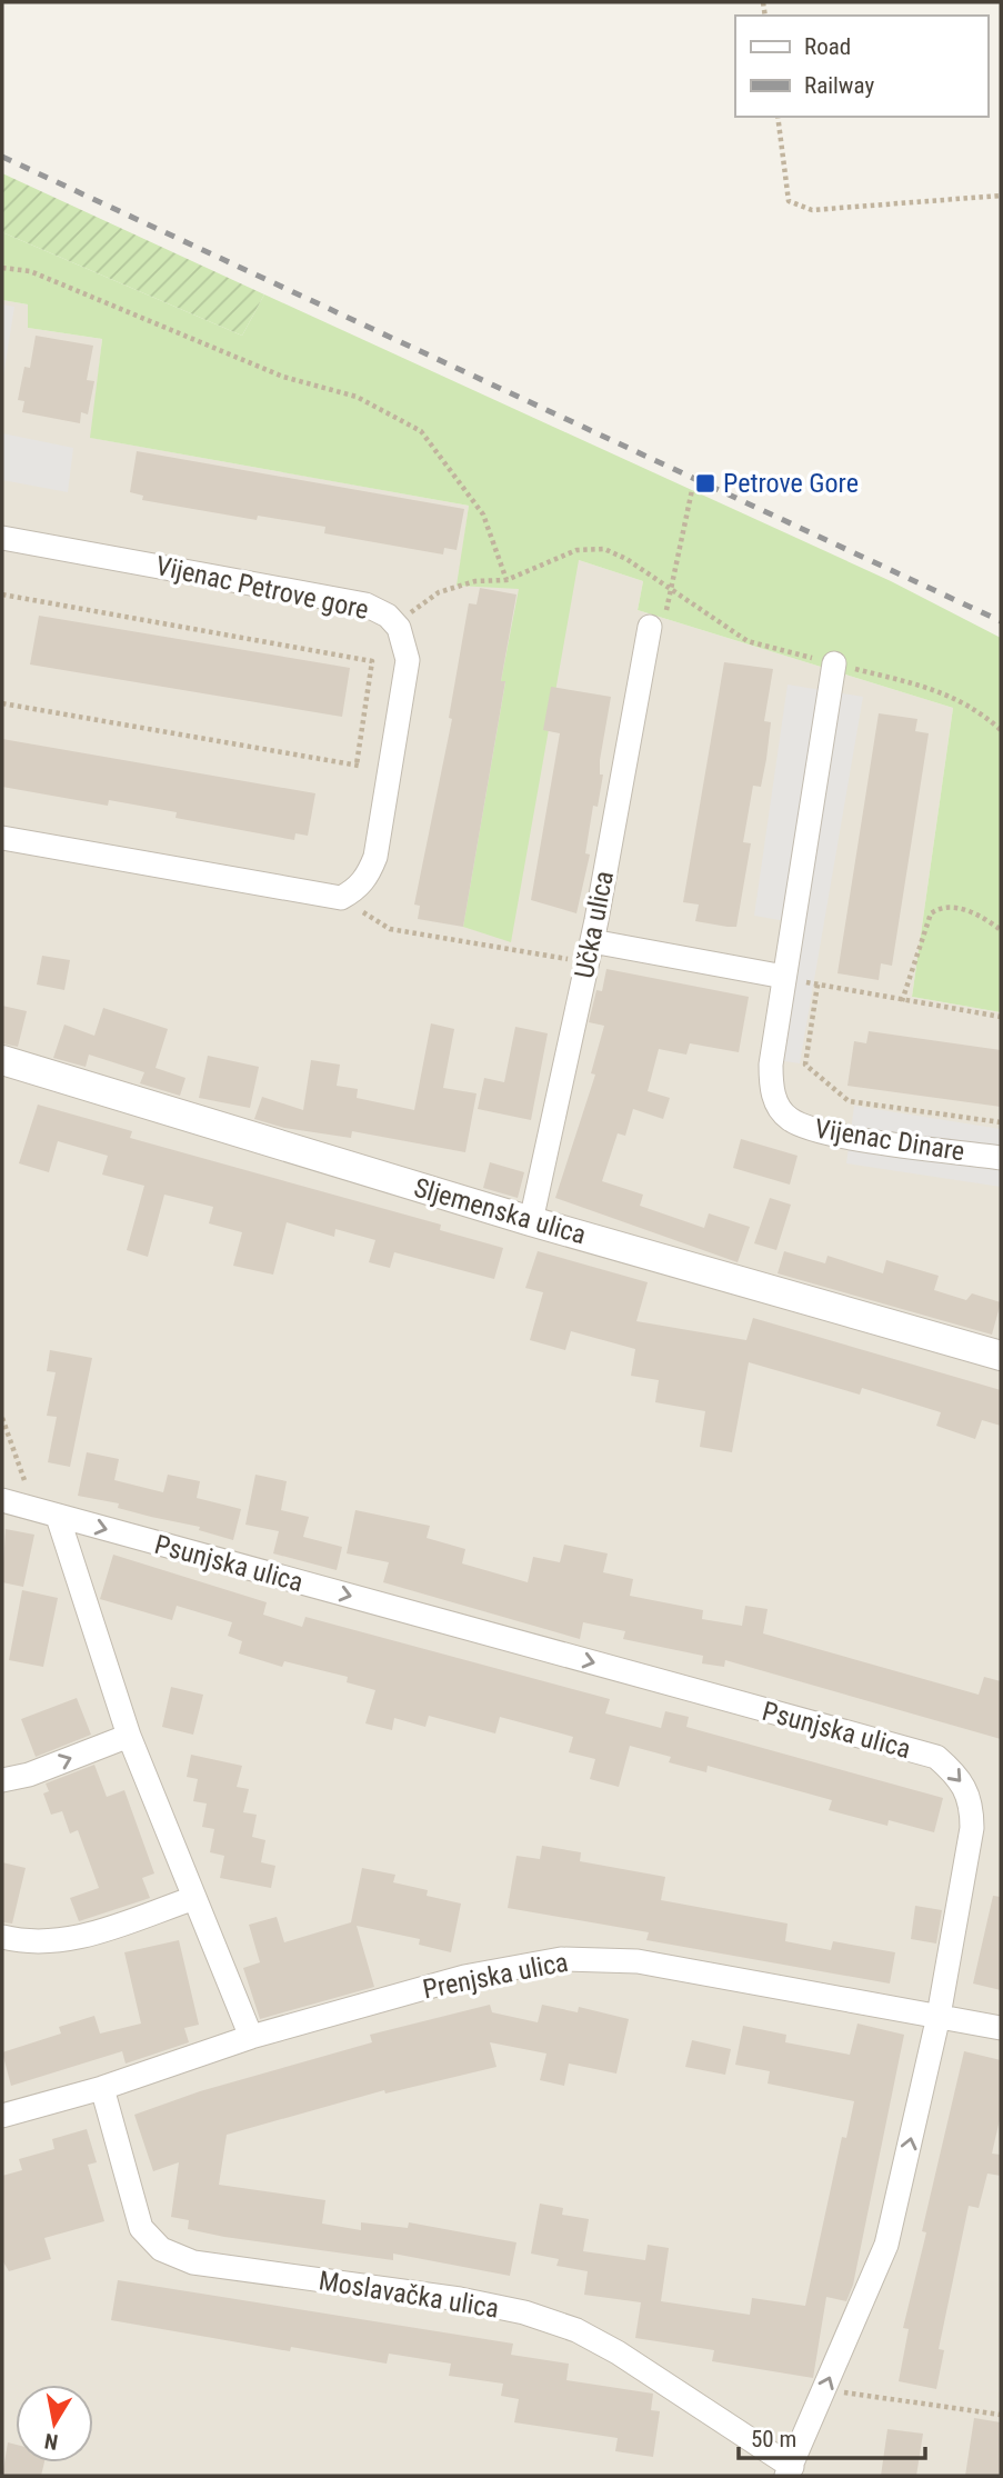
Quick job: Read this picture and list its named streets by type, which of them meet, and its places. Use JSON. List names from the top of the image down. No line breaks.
{"streets":{"street":["Vijenac Petrove gore","Učka ulica","Vijenac Dinare","Sljemenska ulica","Psunjska ulica","Prenjska ulica","Moslavačka ulica"]},"crossings":[["Učka ulica","Sljemenska ulica"],["Psunjska ulica","Prenjska ulica"],["Psunjska ulica","Moslavačka ulica"],["Prenjska ulica","Moslavačka ulica"]],"places":{"transit":["Petrove Gore"]},"legend":["Road","Railway"],"scale_bar":"50 m","north":"bottom"}
